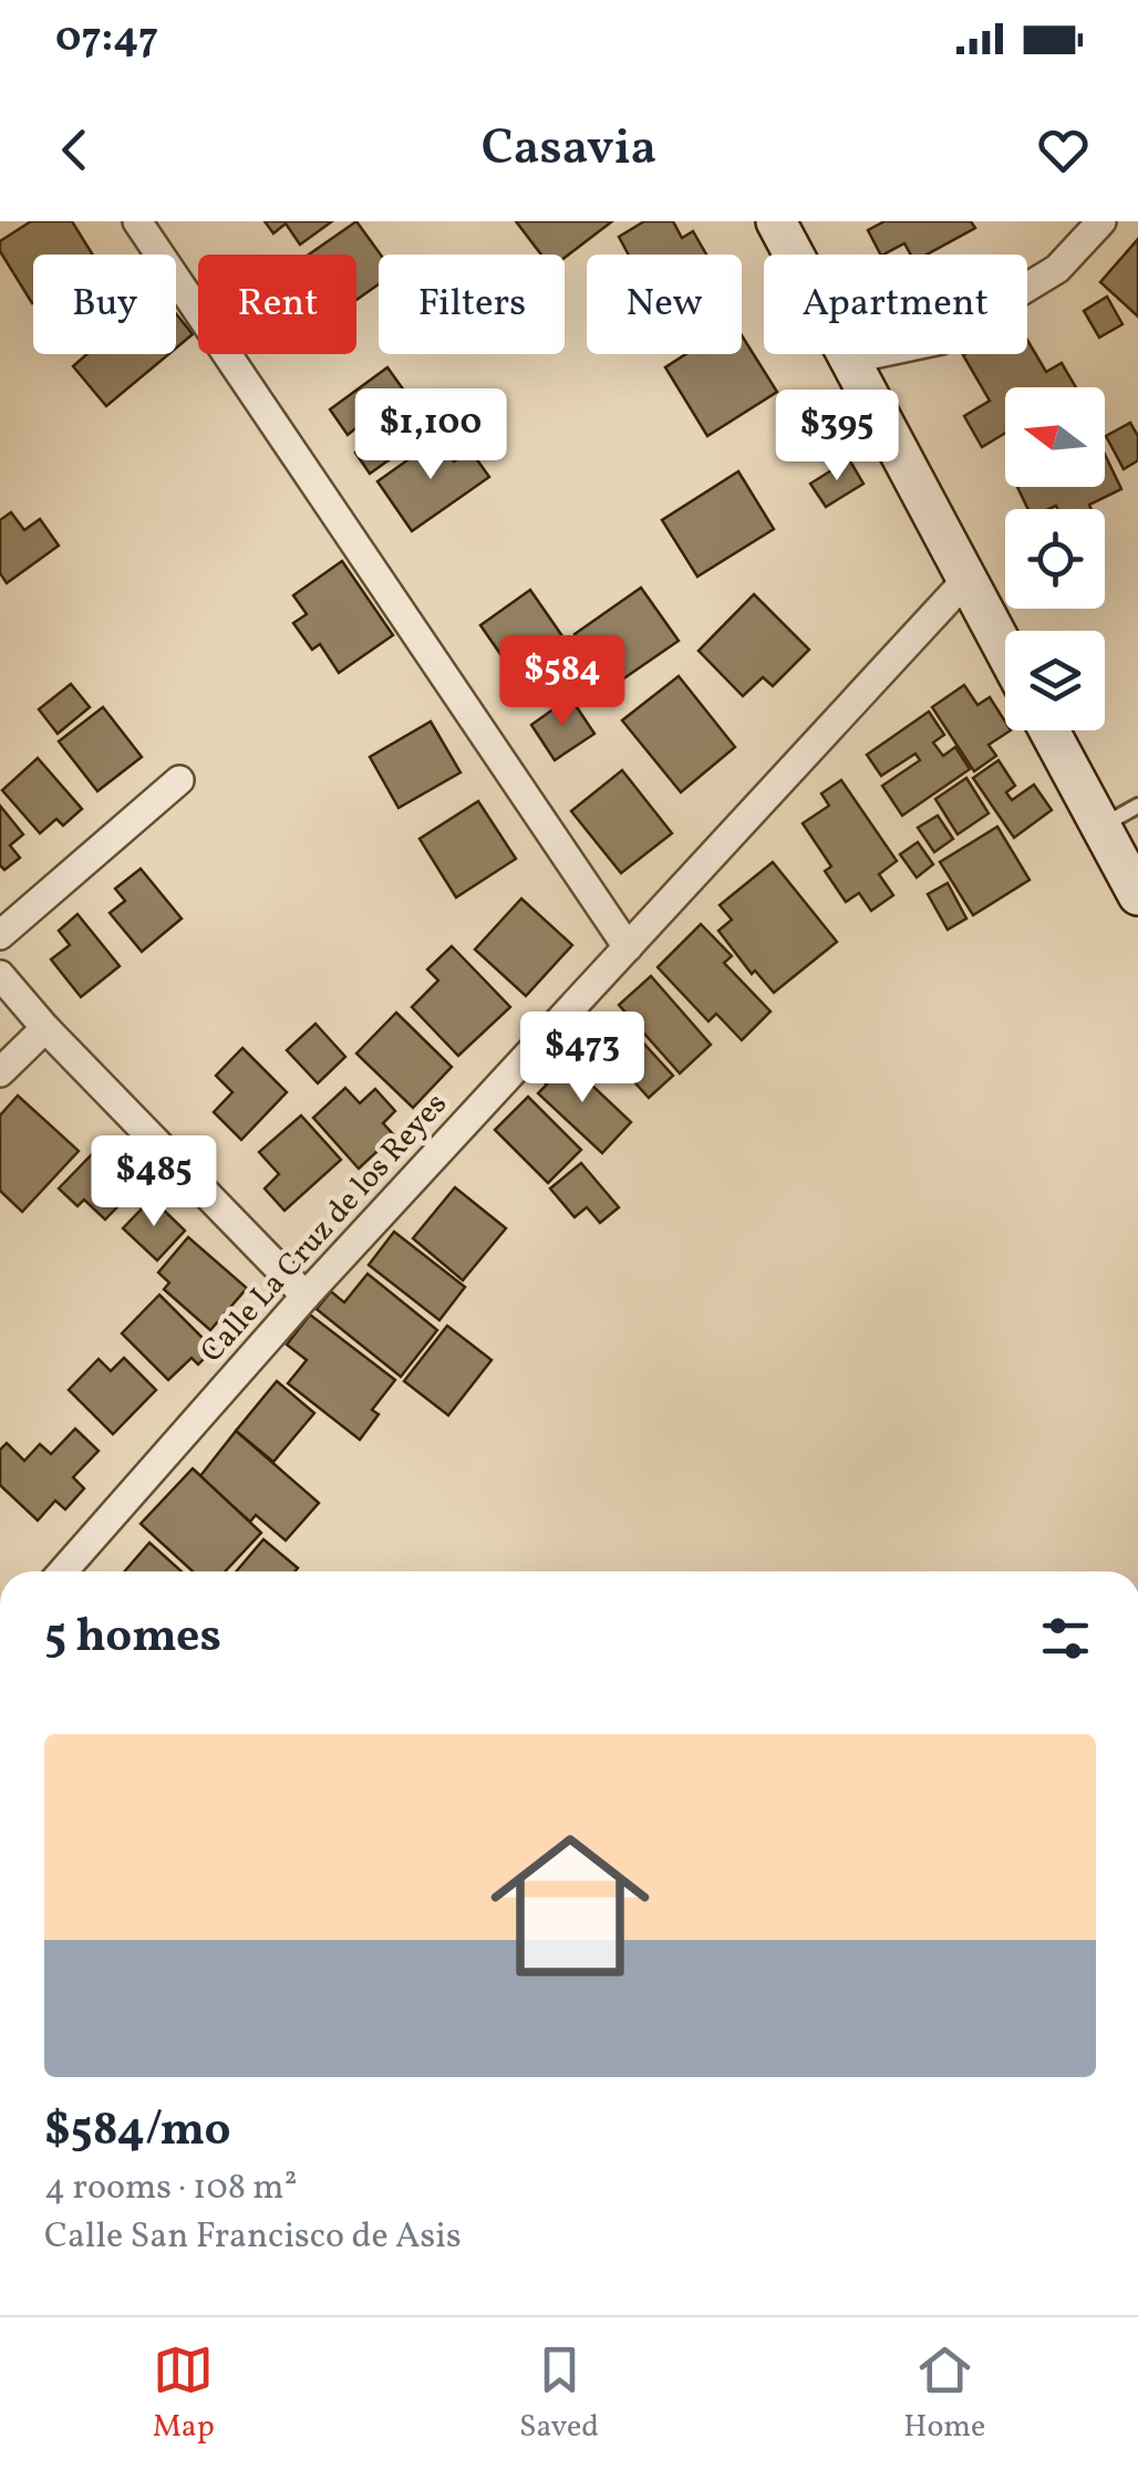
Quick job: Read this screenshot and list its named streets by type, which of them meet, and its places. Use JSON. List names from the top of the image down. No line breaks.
{"streets":{"street":["Calle La Cruz de los Reyes"]},"north":"left","page":{"status":"07:47","header":"Casavia","chip":["Buy","Rent","Filters","New","Apartment"],"price":["$1,100","$395","$584","$473","$485"],"heading":"5 homes","list":[{"name":"$584/mo","note":"4 rooms · 108 m² · Calle San Francisco de Asis"}],"tabs":["Map","Saved","Home"]}}
